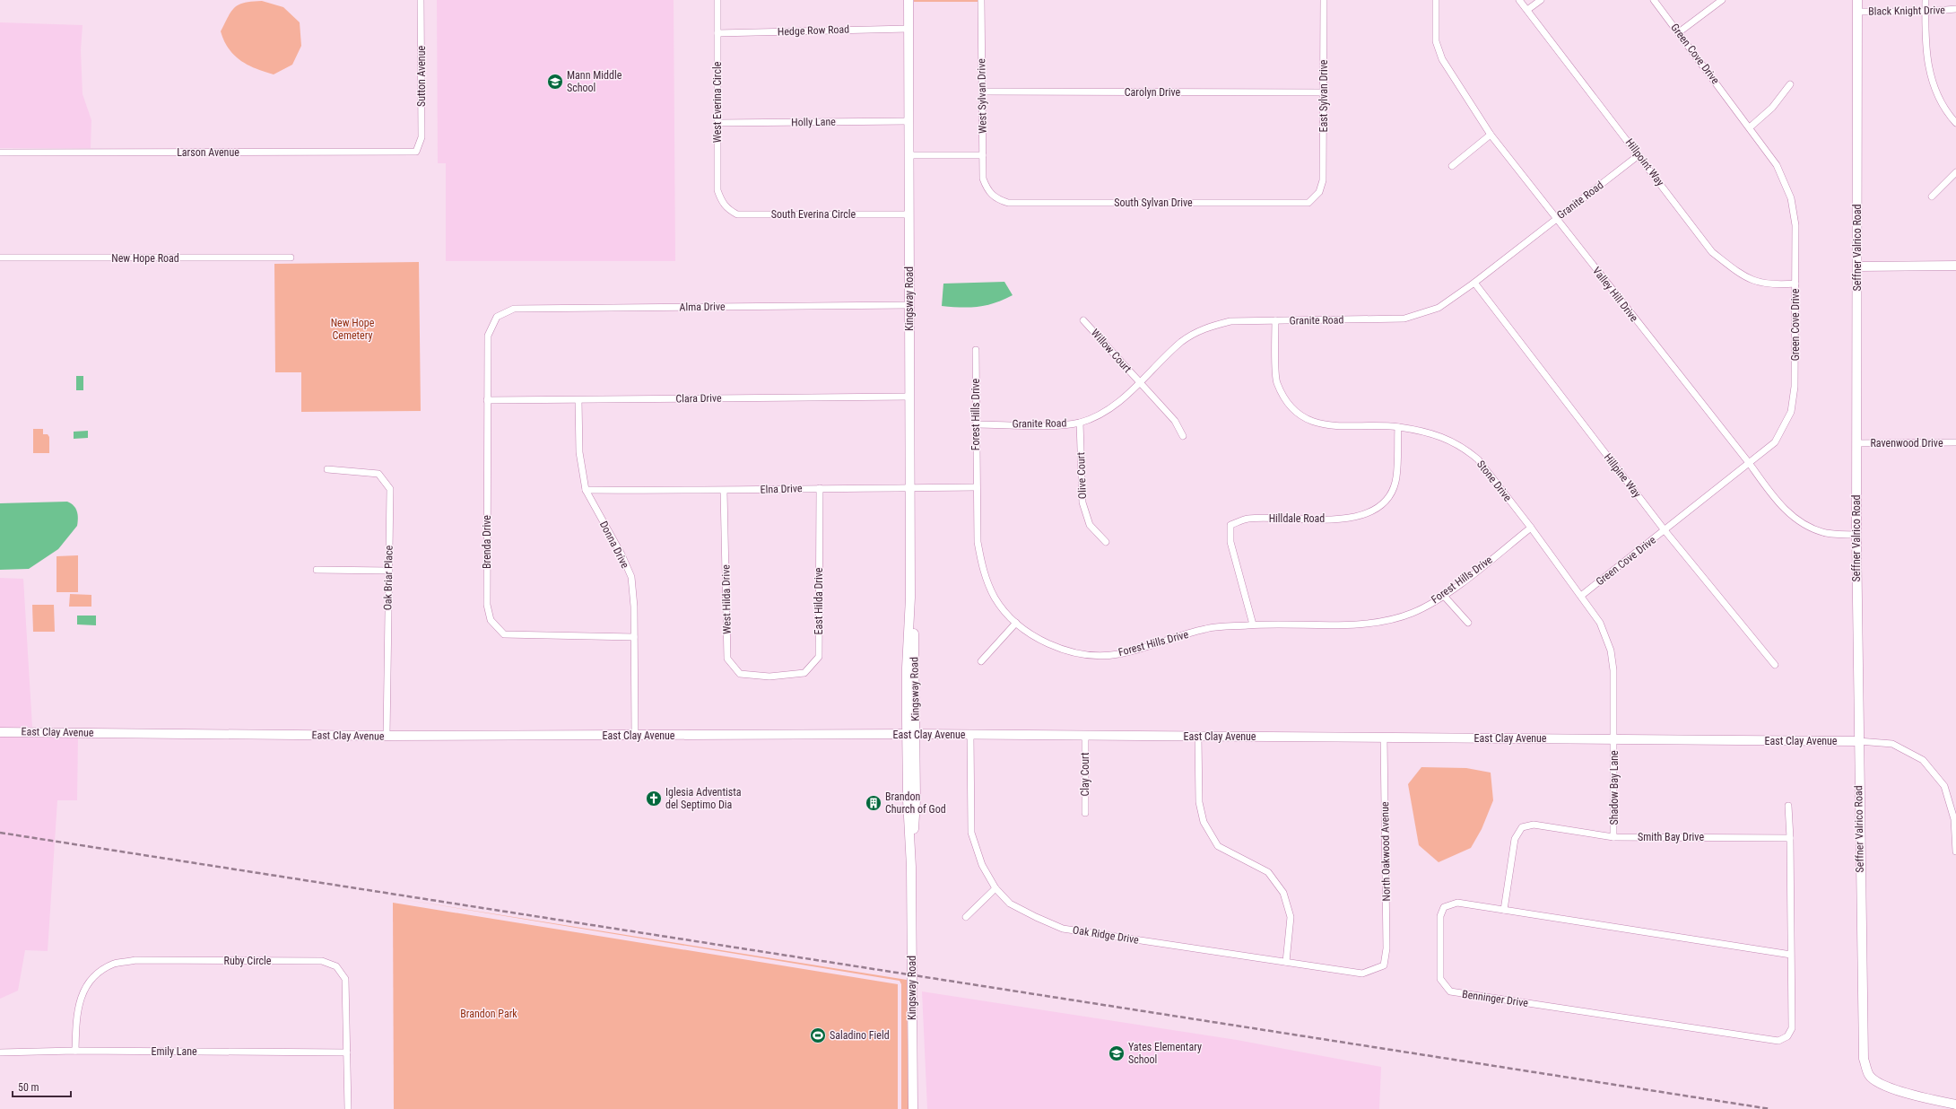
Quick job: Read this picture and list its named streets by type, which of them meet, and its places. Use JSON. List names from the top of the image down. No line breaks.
{"streets":{"street":["Black Knight Drive","Hedge Row Road","Green Cove Drive","Sutton Avenue","Carolyn Drive","West Sylvan Drive","East Sylvan Drive","West Everina Circle","Holly Lane","Larson Avenue","Hillpoint Way","Granite Road","South Sylvan Drive","South Everina Circle","Seffner Valrico Road","New Hope Road","Valley Hill Drive","Kingsway Road","Alma Drive","Willow Court","Clara Drive","Forest Hills Drive","Ravenwood Drive","Olive Court","Hillpine Way","Stone Drive","Elna Drive","Hilldale Road","Brenda Drive","Donna Drive","Oak Briar Place","West Hilda Drive","East Hilda Drive","East Clay Avenue","Clay Court","Shadow Bay Lane","Smith Bay Drive","North Oakwood Avenue","Oak Ridge Drive","Ruby Circle","Benninger Drive","Emily Lane"]},"crossings":[["Black Knight Drive","Seffner Valrico Road"],["Hedge Row Road","West Everina Circle"],["Hedge Row Road","Kingsway Road"],["Green Cove Drive","Hillpoint Way"],["Green Cove Drive","Valley Hill Drive"],["Green Cove Drive","Hillpine Way"],["Green Cove Drive","Stone Drive"],["Sutton Avenue","Larson Avenue"],["Carolyn Drive","West Sylvan Drive"],["Carolyn Drive","East Sylvan Drive"],["West Sylvan Drive","South Sylvan Drive"],["East Sylvan Drive","South Sylvan Drive"],["West Everina Circle","Holly Lane"],["West Everina Circle","South Everina Circle"],["Holly Lane","Kingsway Road"],["Hillpoint Way","Granite Road"],["Granite Road","Valley Hill Drive"],["Granite Road","Willow Court"],["Granite Road","Forest Hills Drive"],["Granite Road","Olive Court"],["Granite Road","Hillpine Way"],["Granite Road","Stone Drive"],["South Everina Circle","Kingsway Road"],["Seffner Valrico Road","Valley Hill Drive"],["Seffner Valrico Road","Ravenwood Drive"],["Seffner Valrico Road","East Clay Avenue"],["Kingsway Road","Alma Drive"],["Kingsway Road","Clara Drive"],["Kingsway Road","Elna Drive"],["Kingsway Road","East Clay Avenue"],["Alma Drive","Brenda Drive"],["Clara Drive","Brenda Drive"],["Clara Drive","Donna Drive"],["Forest Hills Drive","Stone Drive"],["Forest Hills Drive","Elna Drive"],["Forest Hills Drive","Hilldale Road"],["Stone Drive","Hilldale Road"],["Stone Drive","East Clay Avenue"],["Stone Drive","Shadow Bay Lane"],["Elna Drive","Donna Drive"],["Elna Drive","West Hilda Drive"],["Elna Drive","East Hilda Drive"],["Brenda Drive","Donna Drive"],["Donna Drive","East Clay Avenue"],["Oak Briar Place","East Clay Avenue"],["West Hilda Drive","East Hilda Drive"],["East Clay Avenue","Clay Court"],["East Clay Avenue","Shadow Bay Lane"],["East Clay Avenue","North Oakwood Avenue"],["East Clay Avenue","Oak Ridge Drive"],["Shadow Bay Lane","Smith Bay Drive"],["Smith Bay Drive","Benninger Drive"],["North Oakwood Avenue","Oak Ridge Drive"],["Ruby Circle","Emily Lane"]],"parks":["New Hope Cemetery","Brandon Park"],"places":{"school or university":["Mann Middle School","Yates Elementary School"],"church":["Iglesia Adventista del Septimo Dia"],"building":["Brandon Church of God"],"sports":["Saladino Field"]},"scale_bar":"50 m"}
